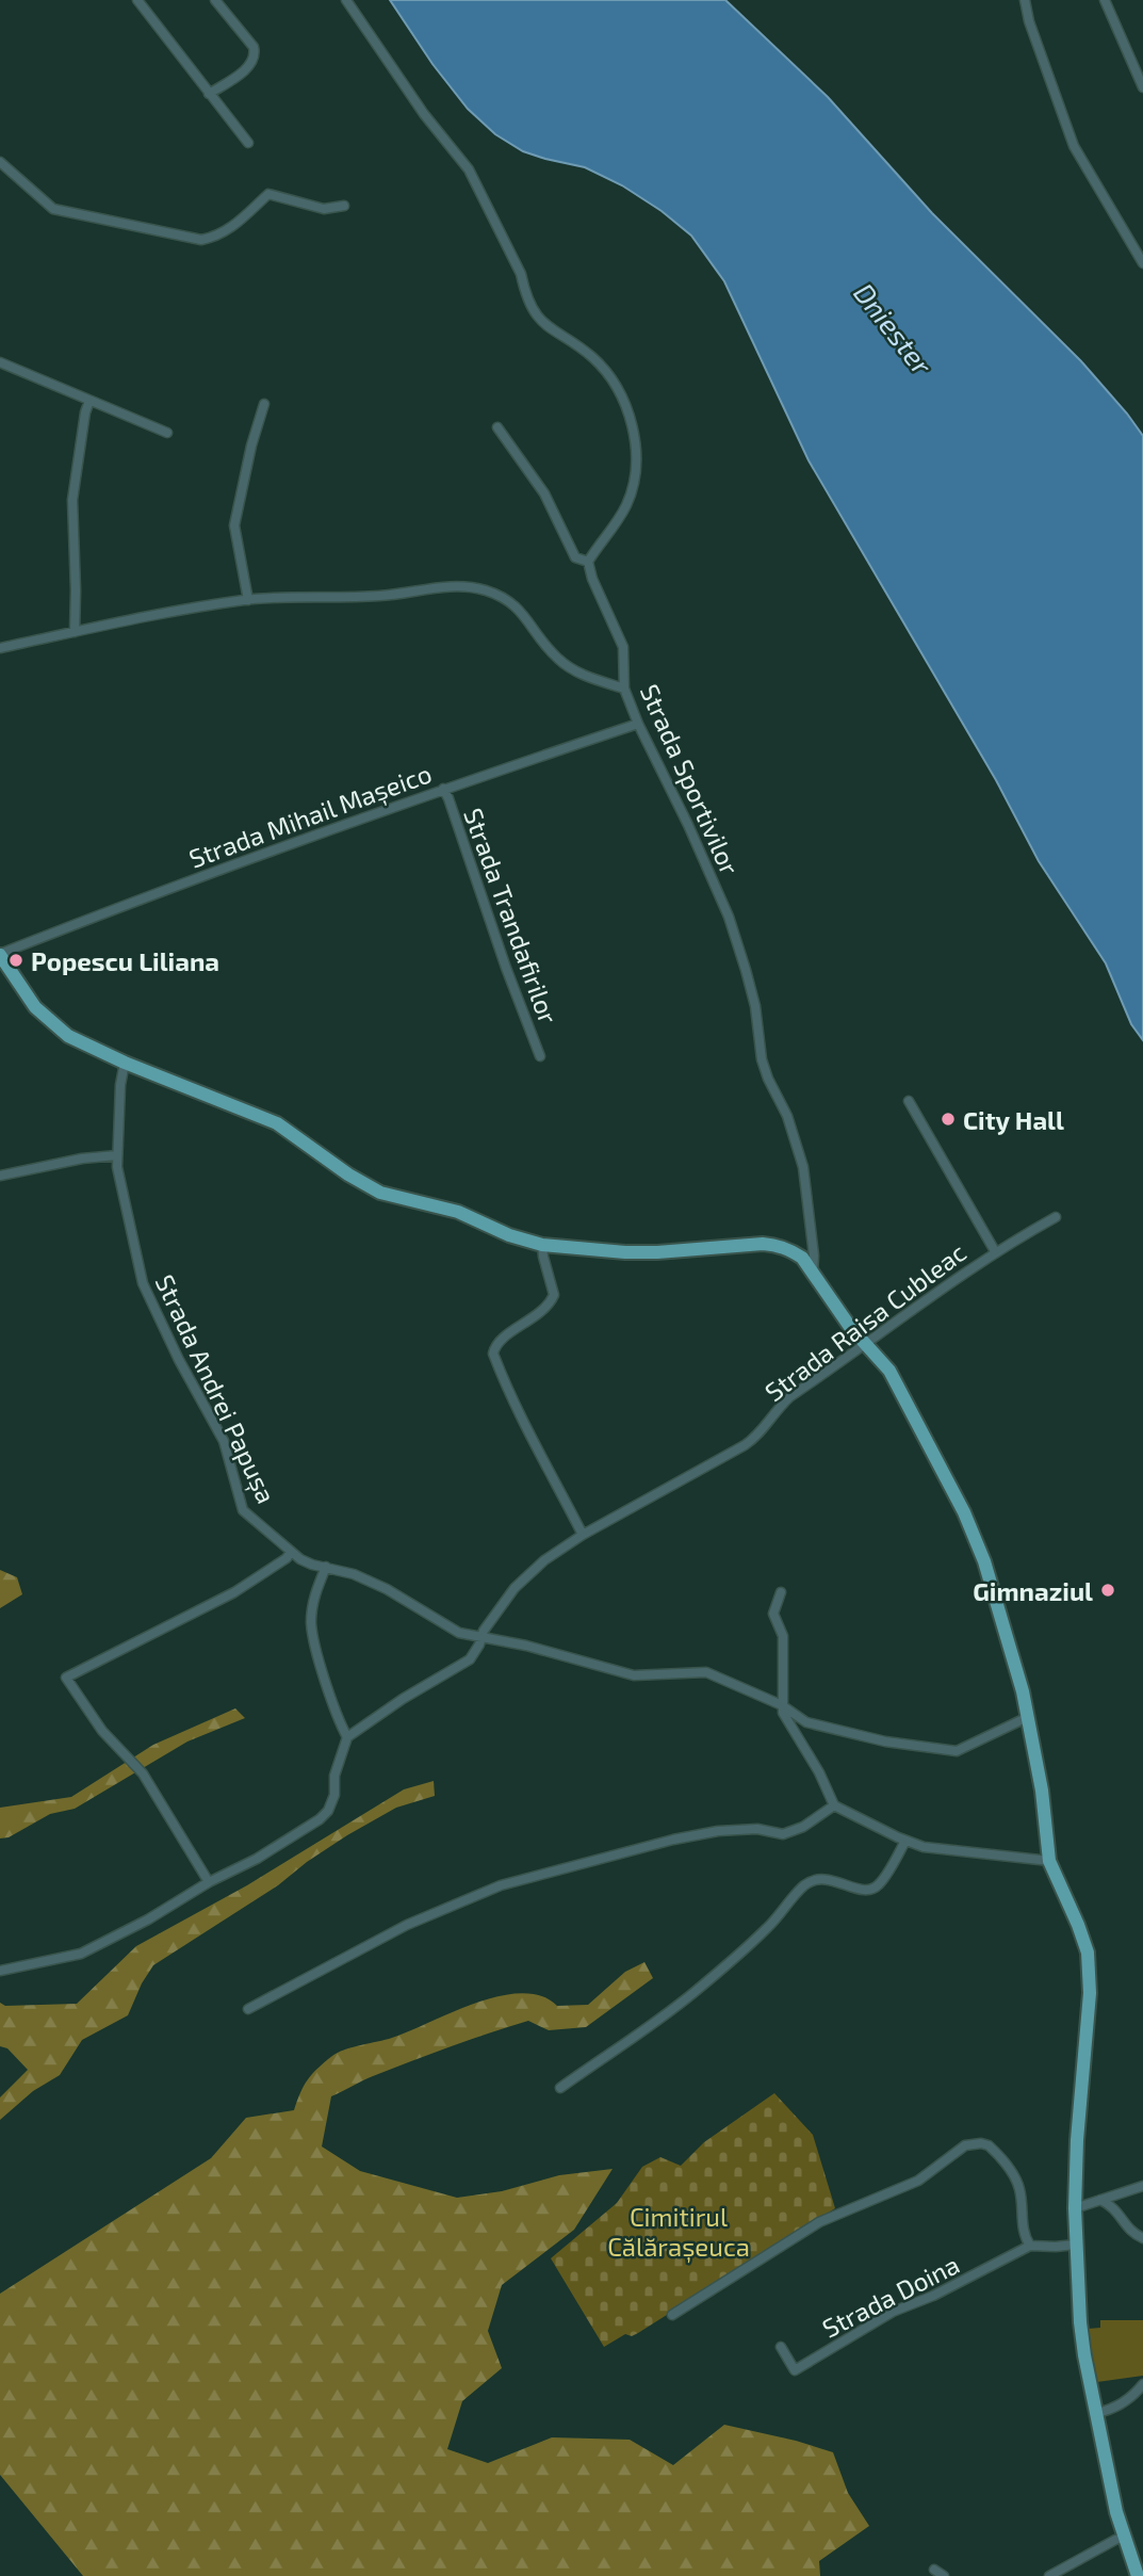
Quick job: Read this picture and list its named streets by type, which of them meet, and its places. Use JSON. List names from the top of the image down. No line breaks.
{"streets":{"street":["Strada Sportivilor","Strada Mihail Mașeico","Strada Trandafirilor","Strada Raisa Cubleac","Strada Andrei Papușa","Strada Doina"]},"crossings":[["Strada Sportivilor","Strada Mihail Mașeico"],["Strada Mihail Mașeico","Strada Trandafirilor"],["Strada Raisa Cubleac","Strada Andrei Papușa"]],"water":["Dniester"],"parks":["Cimitirul Călărașeuca"],"places":["Popescu Liliana","City Hall","Gimnaziul"]}
